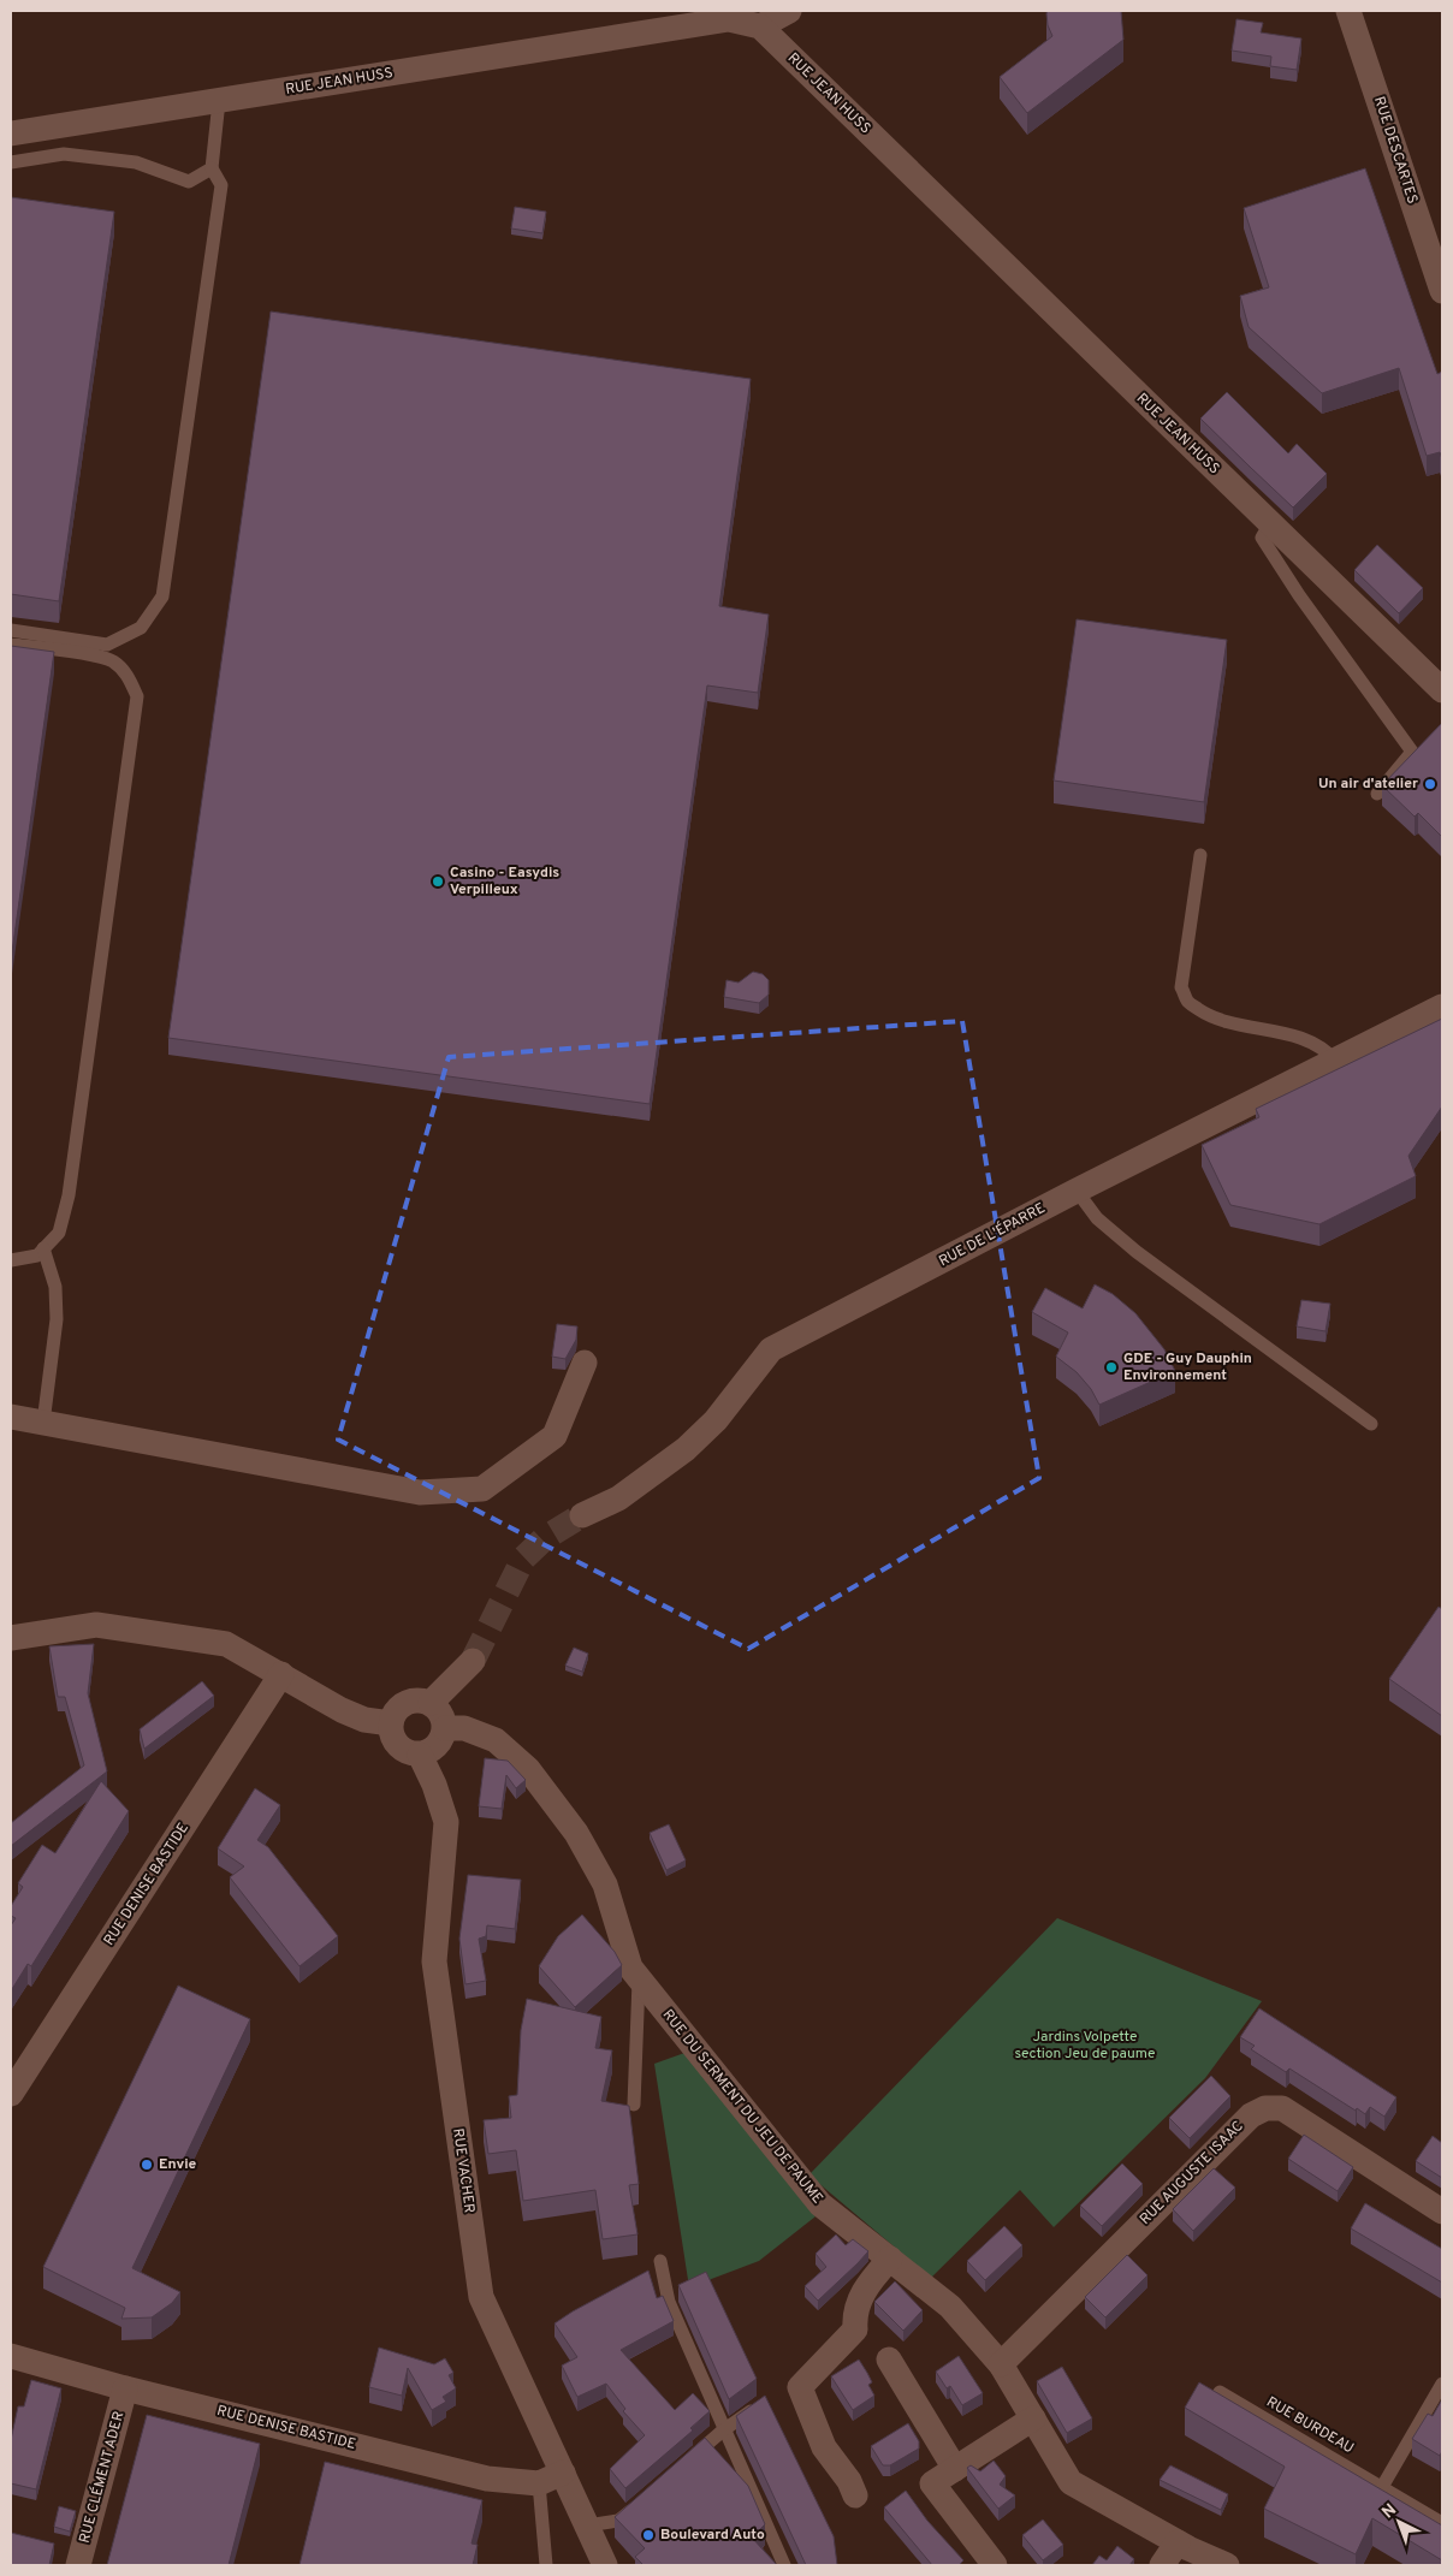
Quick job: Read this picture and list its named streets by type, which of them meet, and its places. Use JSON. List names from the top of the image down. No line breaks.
{"streets":{"street":["RUE JEAN HUSS","RUE DESCARTES","RUE DE L'ÉPARRE","RUE DENISE BASTIDE","RUE DU SERMENT DU JEU DE PAUME","RUE VACHER","RUE AUGUSTE ISAAC","RUE CLÉMENT ADER"],"lane":["RUE BURDEAU"]},"crossings":[["RUE DENISE BASTIDE","RUE VACHER"],["RUE DENISE BASTIDE","RUE CLÉMENT ADER"],["RUE DU SERMENT DU JEU DE PAUME","RUE VACHER"],["RUE DU SERMENT DU JEU DE PAUME","RUE AUGUSTE ISAAC"]],"parks":["Jardins Volpette section Jeu de paume"],"places":["Un air d'atelier","Casino - Easydis Verpilleux","GDE - Guy Dauphin Environnement","Envie","Boulevard Auto"],"north":"top left"}
